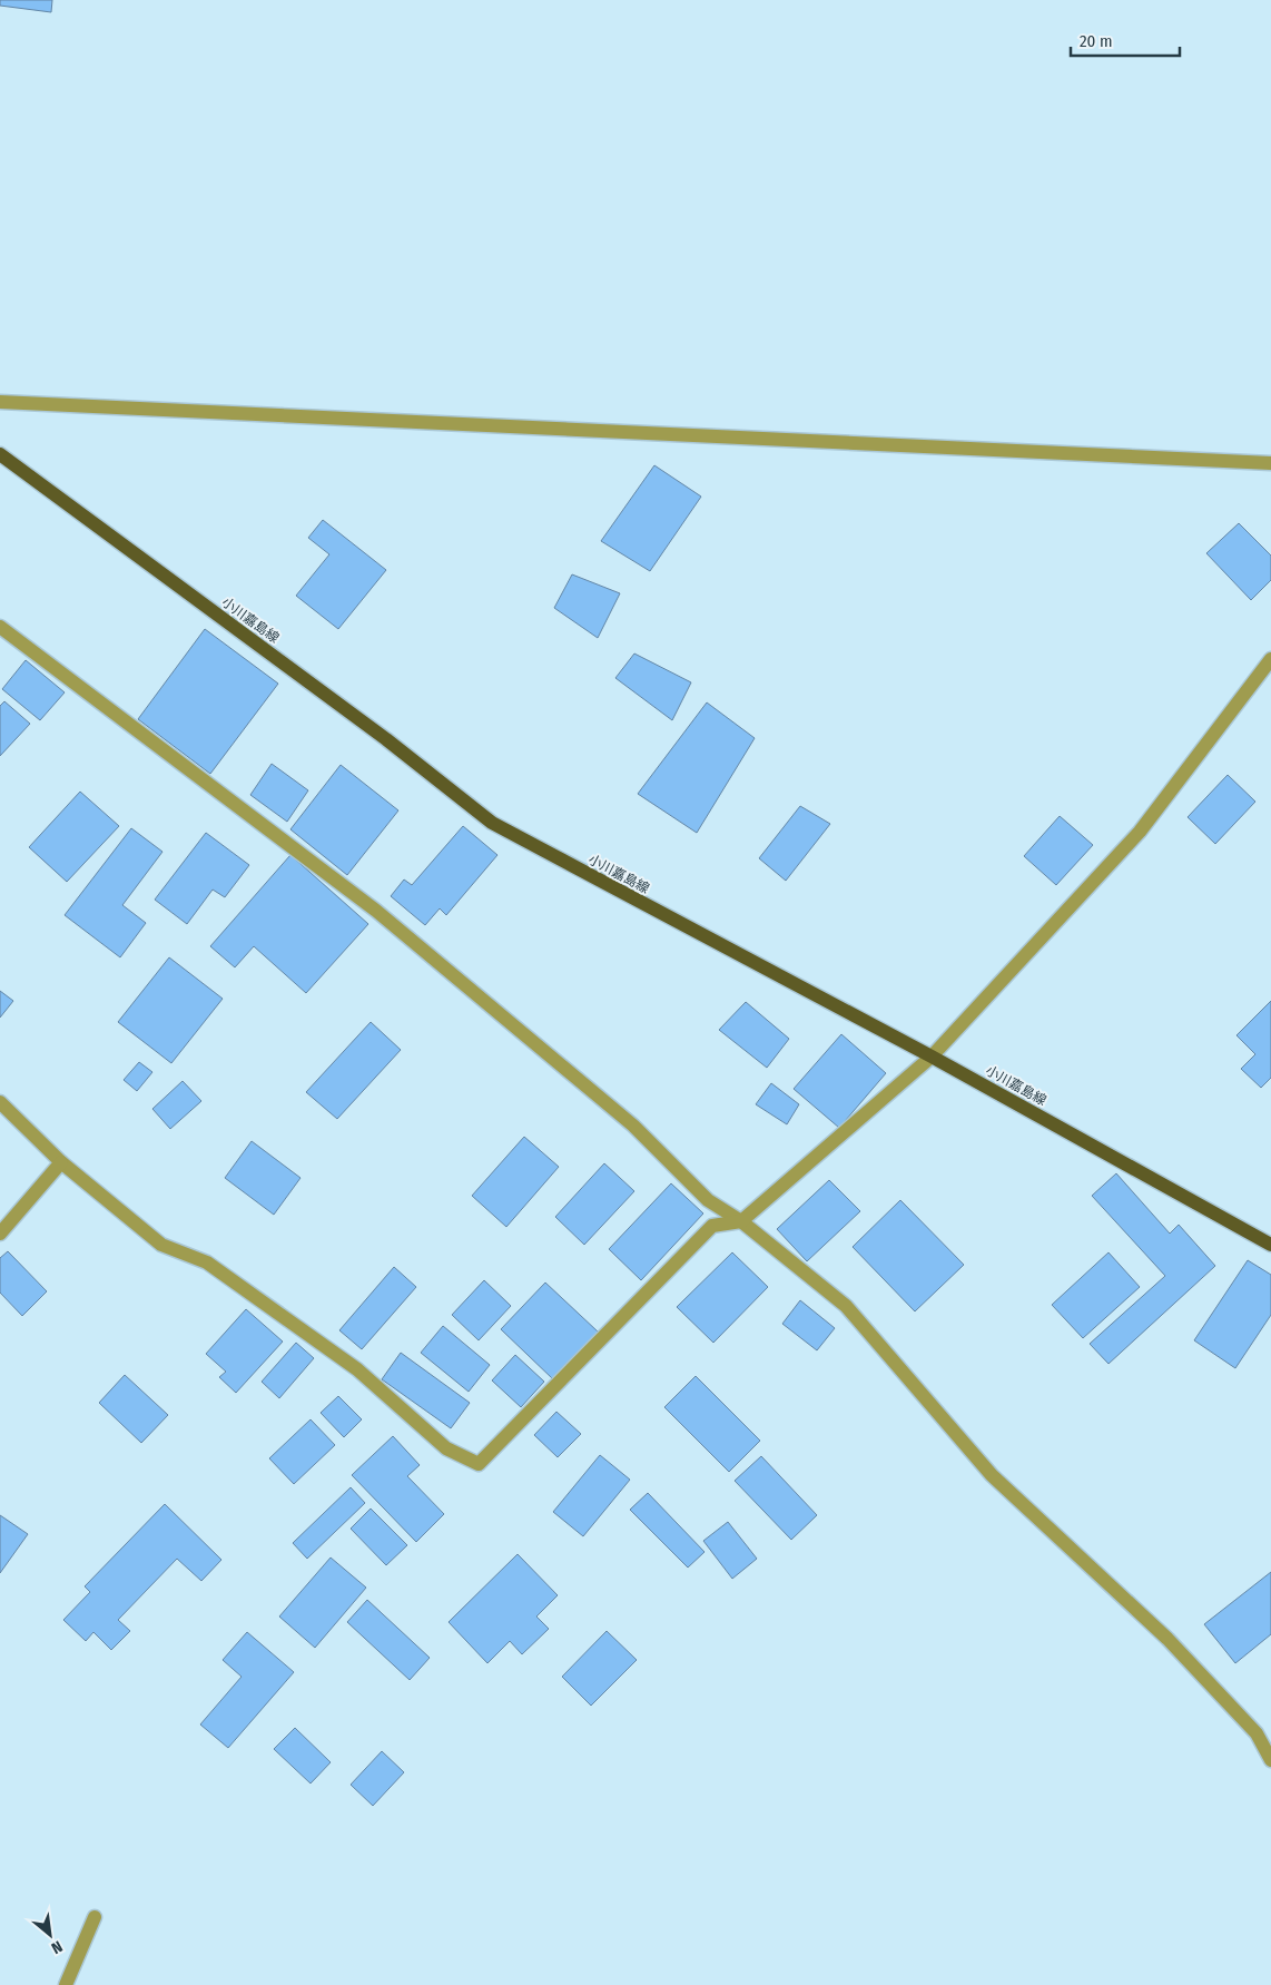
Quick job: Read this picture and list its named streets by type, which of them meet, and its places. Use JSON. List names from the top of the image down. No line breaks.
{"streets":{"main road":["小川嘉島線"]},"scale_bar":"20 m","north":"bottom right"}
